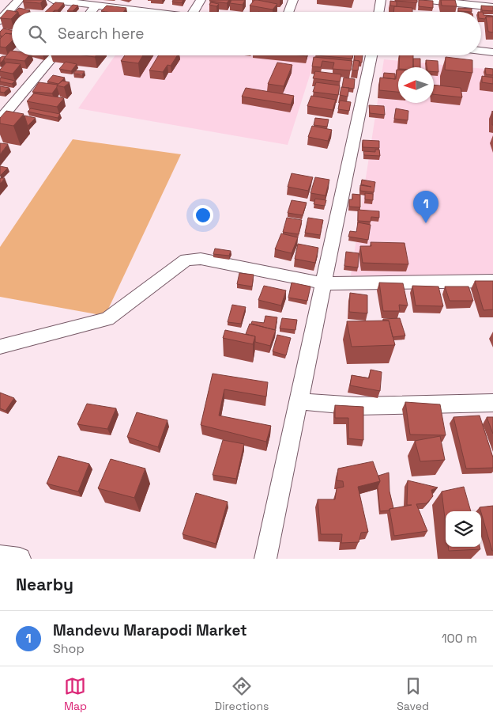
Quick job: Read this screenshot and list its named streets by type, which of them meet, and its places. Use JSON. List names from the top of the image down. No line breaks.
{"north":"left","page":{"search":"Search here","pins":"1","heading":"Nearby","list":[{"mark":"1","name":"Mandevu Marapodi Market","note":"Shop","value":"100 m"}],"nav":["Map","Directions","Saved"]}}
